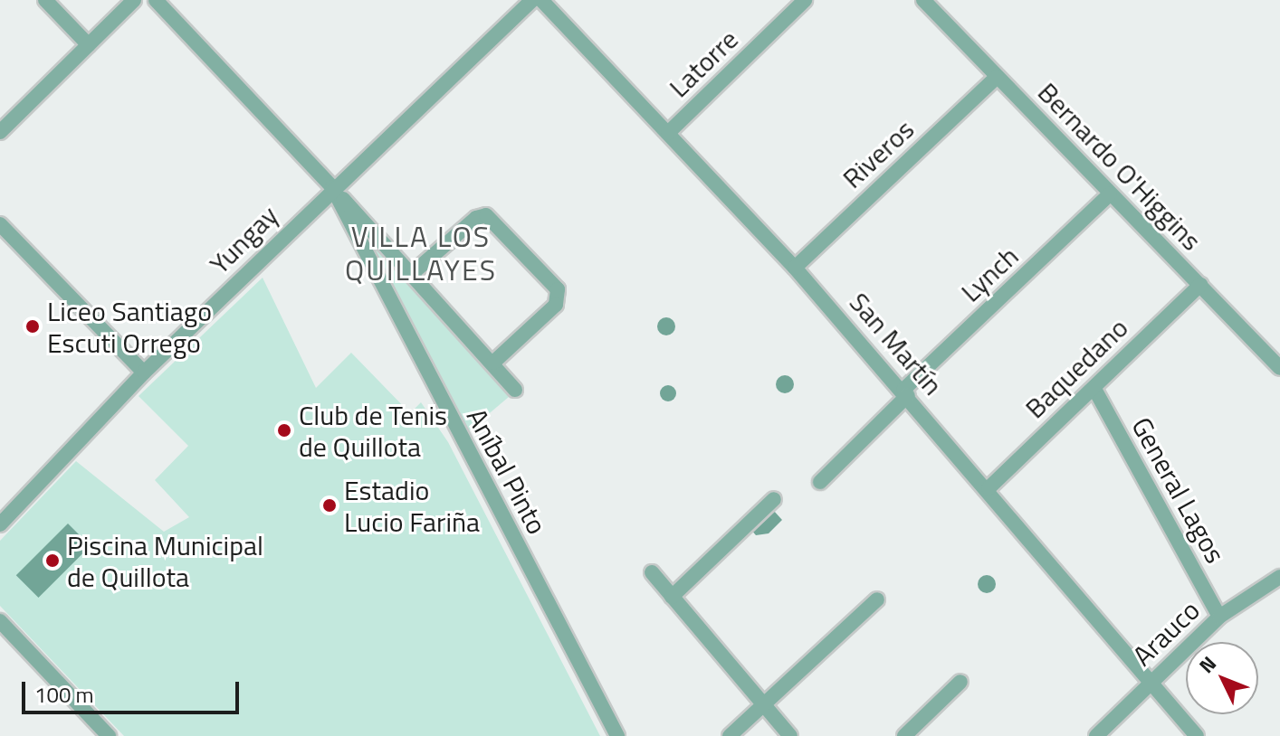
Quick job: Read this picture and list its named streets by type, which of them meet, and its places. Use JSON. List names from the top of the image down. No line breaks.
{"streets":{"street":["Latorre","Riveros","Bernardo O'Higgins","Yungay","Lynch","San Martín","Baquedano","Aníbal Pinto","General Lagos","Arauco"]},"crossings":[["Latorre","San Martín"],["Riveros","Bernardo O'Higgins"],["Riveros","San Martín"],["Bernardo O'Higgins","Lynch"],["Bernardo O'Higgins","Baquedano"],["Yungay","Aníbal Pinto"],["Lynch","San Martín"],["San Martín","Baquedano"],["San Martín","Arauco"],["Baquedano","General Lagos"],["General Lagos","Arauco"]],"districts":["VILLA LOS QUILLAYES"],"places":["Liceo Santiago Escuti Orrego","Club de Tenis de Quillota","Estadio Lucio Fariña","Piscina Municipal de Quillota"],"scale_bar":"100 m","north":"top left"}
